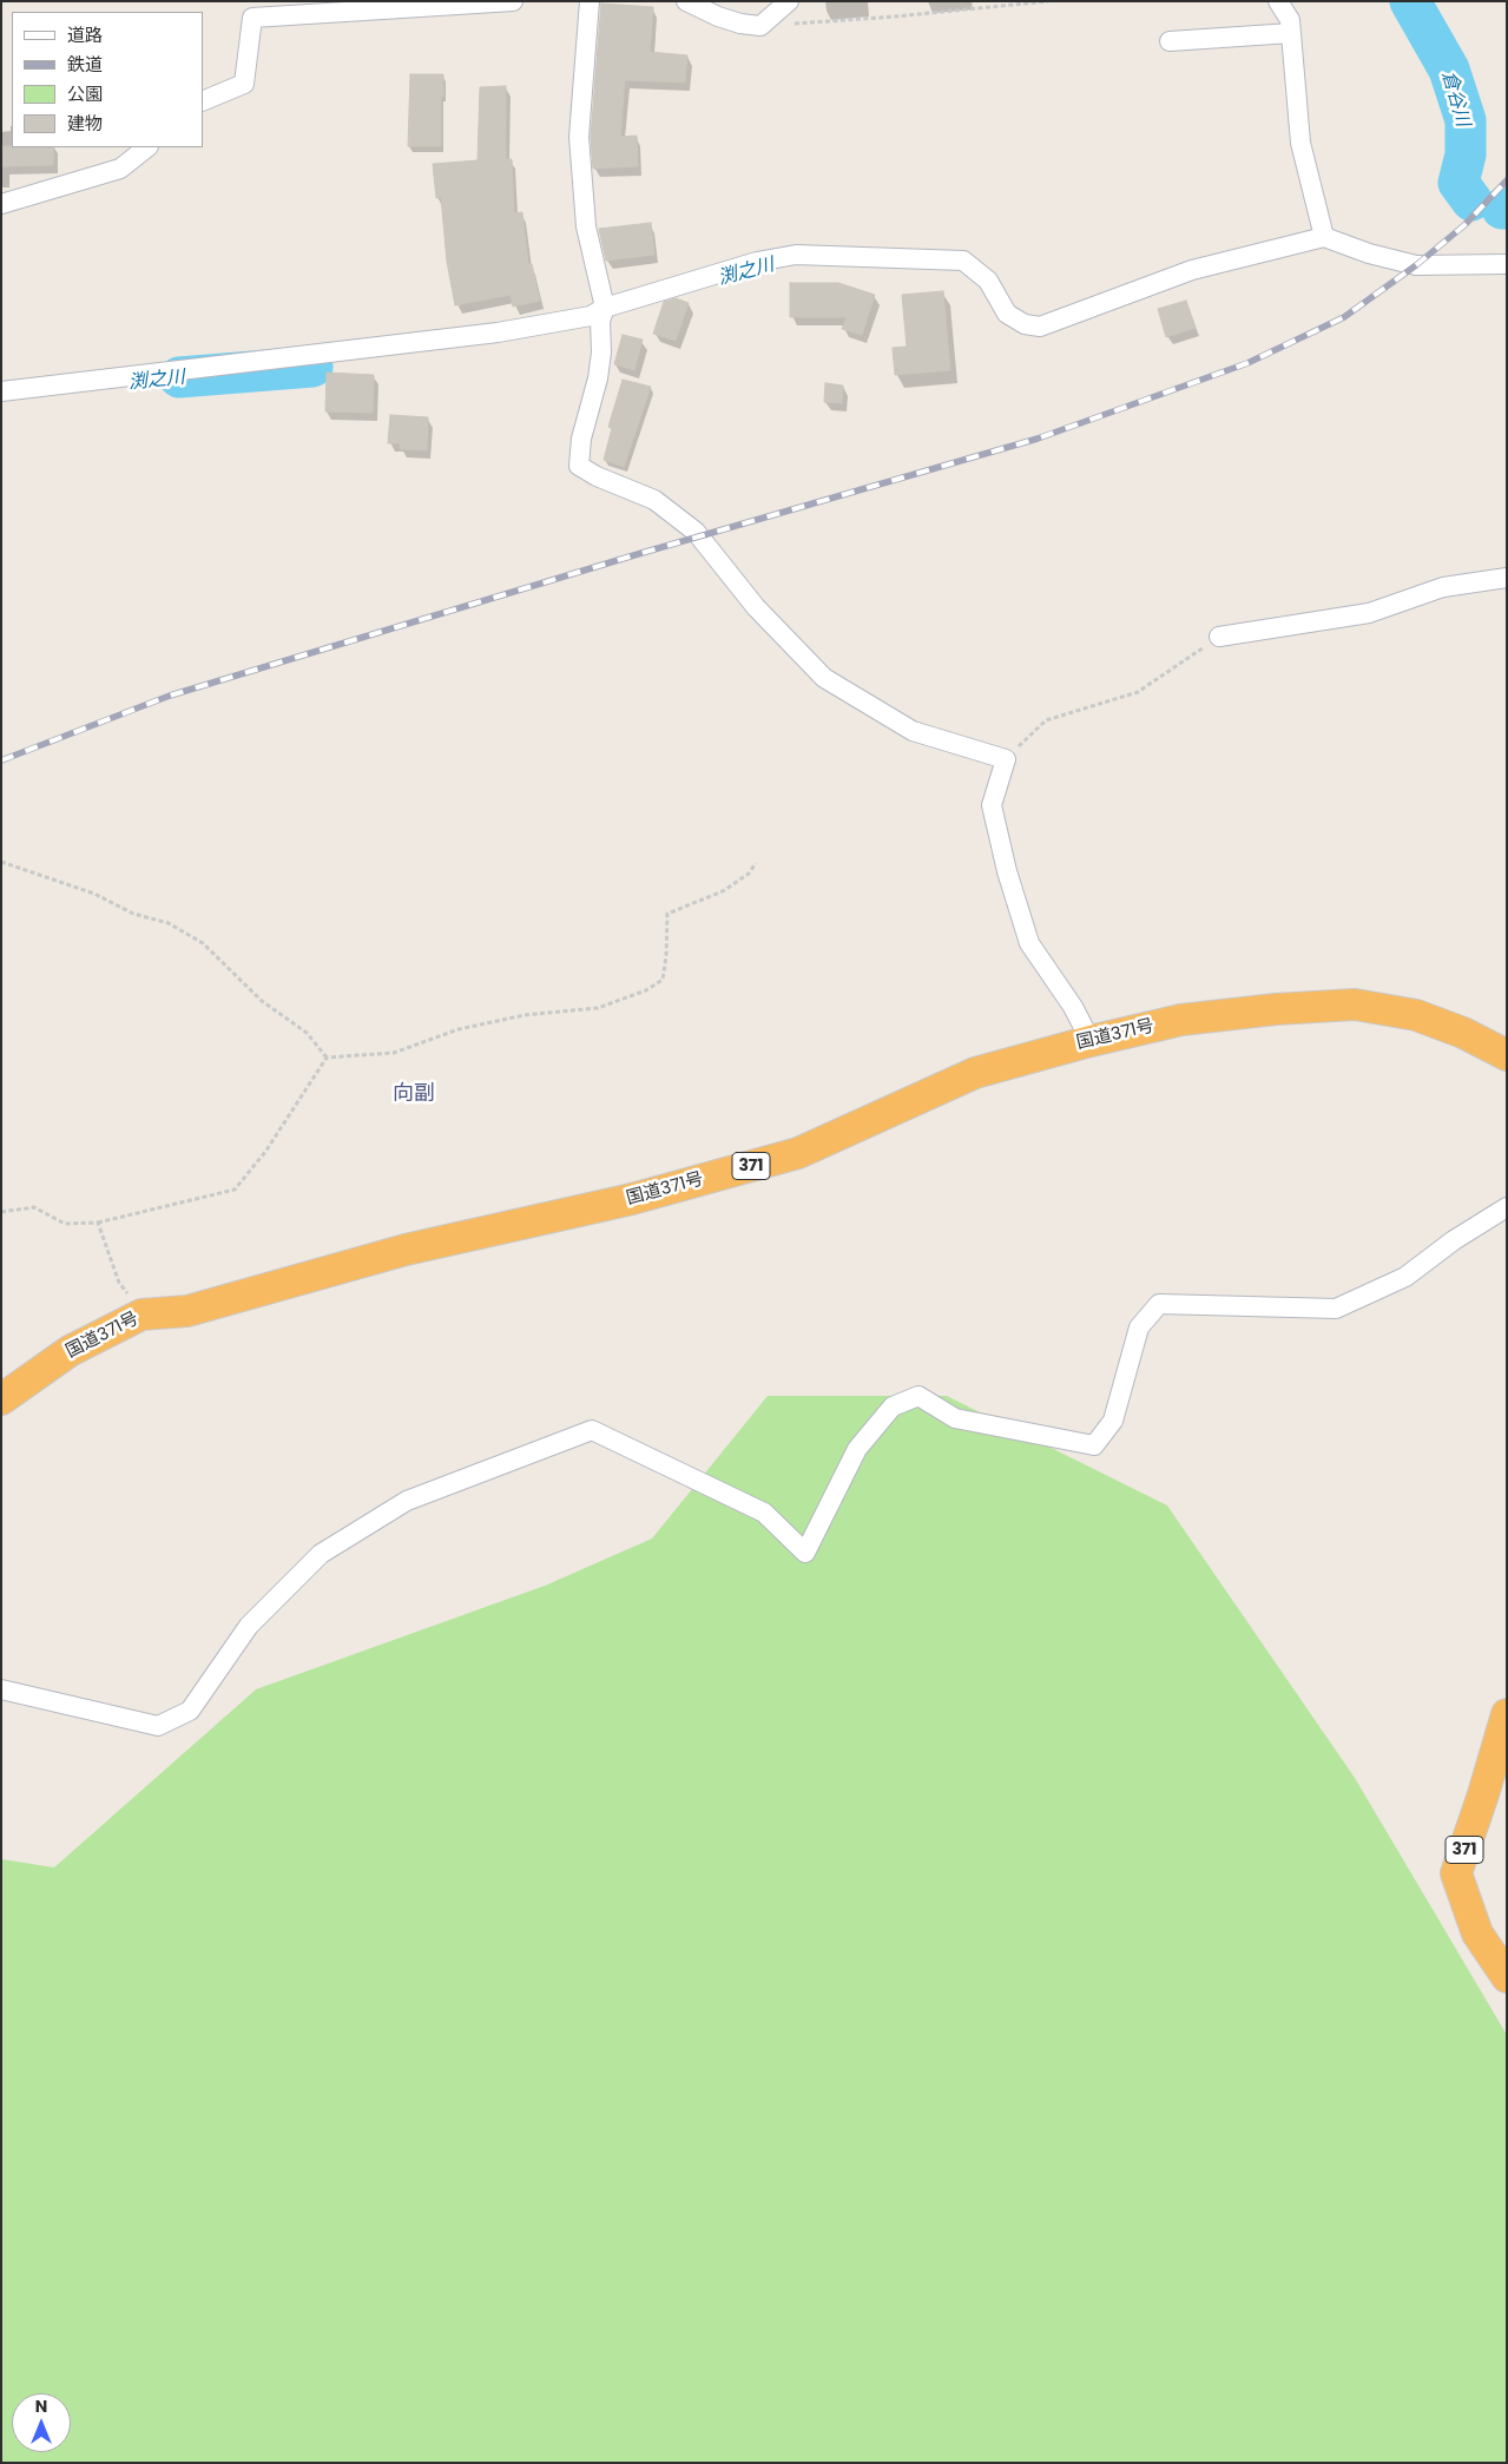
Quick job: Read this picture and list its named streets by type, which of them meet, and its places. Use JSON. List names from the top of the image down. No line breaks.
{"streets":{"highway":["国道371号","371"]},"districts":["向副"],"water":["倉谷川","渕之川"],"legend":["道路","鉄道","公園","建物"],"north":"top"}
